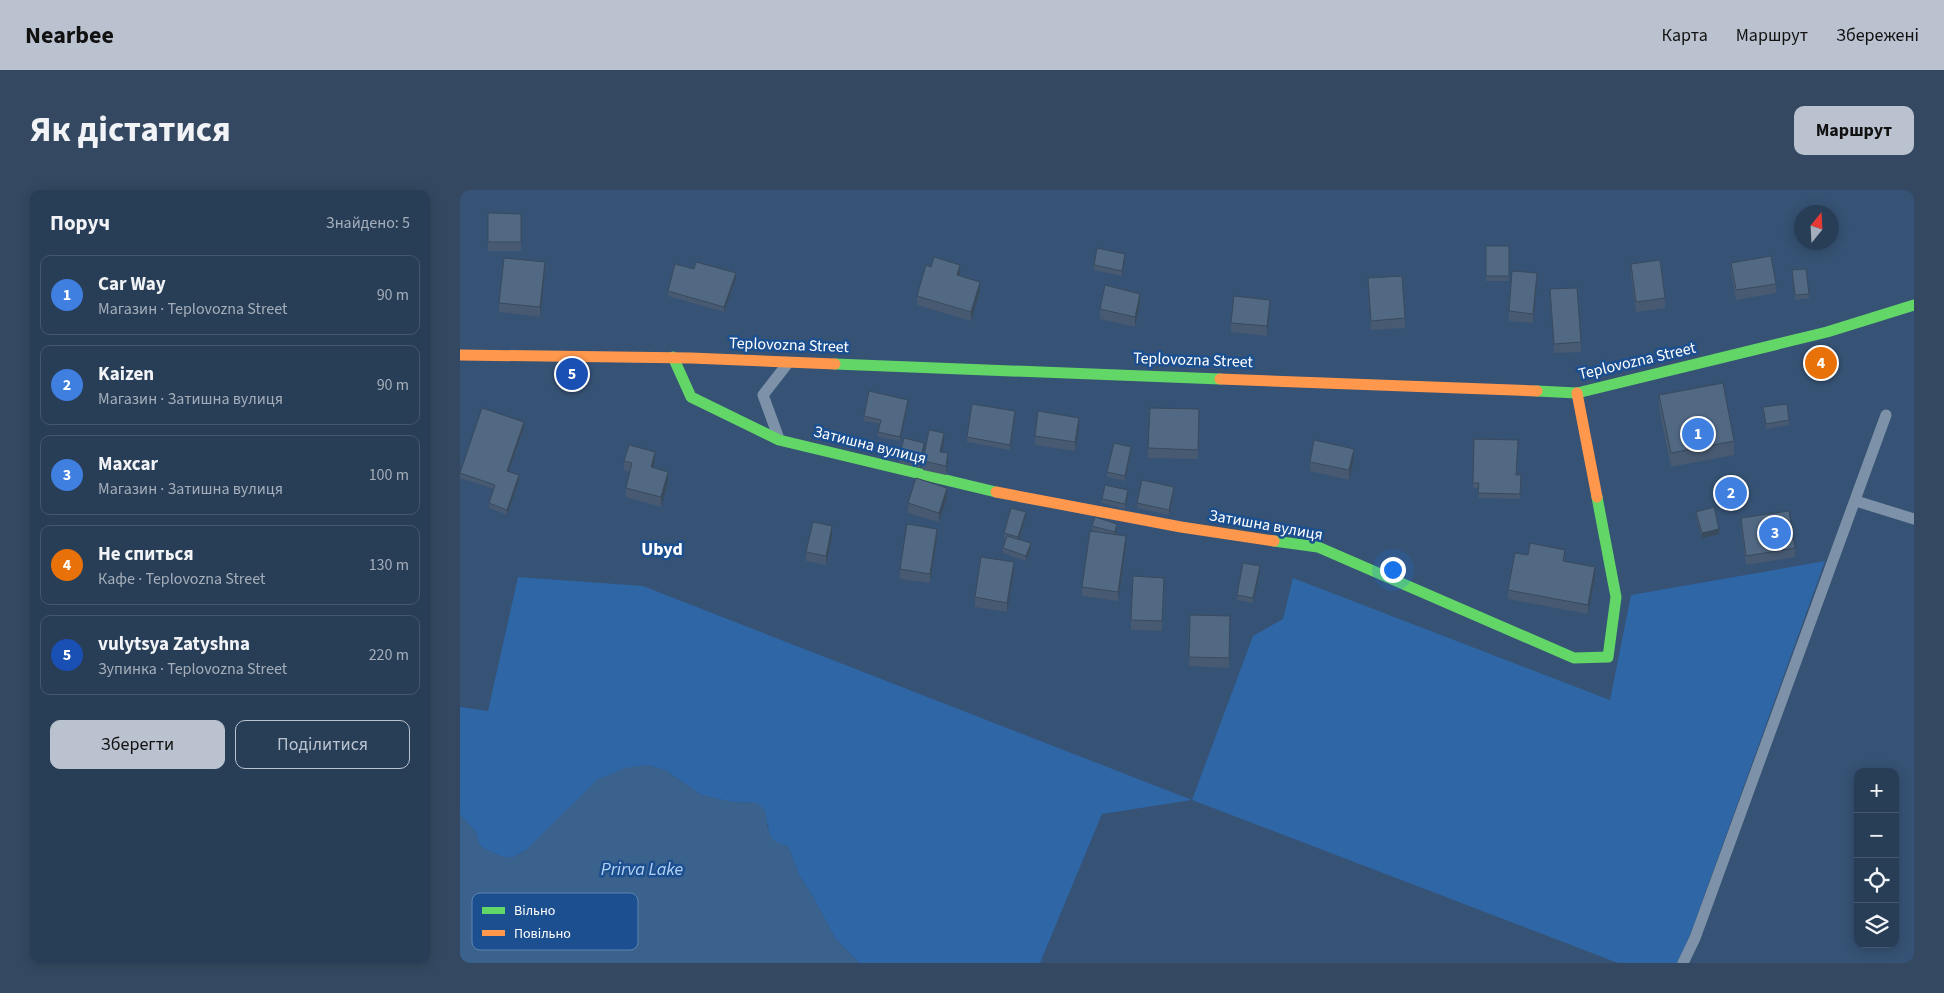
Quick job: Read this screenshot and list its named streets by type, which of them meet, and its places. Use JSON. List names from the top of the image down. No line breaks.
{"streets":{"street":["Teplovozna Street","Затишна вулиця"]},"crossings":[["Teplovozna Street","Затишна вулиця"]],"districts":["Ubyd"],"water":["Prirva Lake"],"legend":["Вільно","Повільно"],"north":"top","page":{"header":"Nearbee","nav":["Карта","Маршрут","Збережені"],"title":"Як дістатися","buttons":["Маршрут",["Зберегти","Поділитися"]],"heading":["Поруч","Знайдено: 5"],"list":[{"mark":"1","name":"Car Way","note":"Магазин · Teplovozna Street","value":"90 m"},{"mark":"2","name":"Kaizen","note":"Магазин · Затишна вулиця","value":"90 m"},{"mark":"3","name":"Maxcar","note":"Магазин · Затишна вулиця","value":"100 m"},{"mark":"4","name":"Не спиться","note":"Кафе · Teplovozna Street","value":"130 m"},{"mark":"5","name":"vulytsya Zatyshna","note":"Зупинка · Teplovozna Street","value":"220 m"}],"pins":["4","5","1","2","3"],"map_buttons":["+","−"]}}
